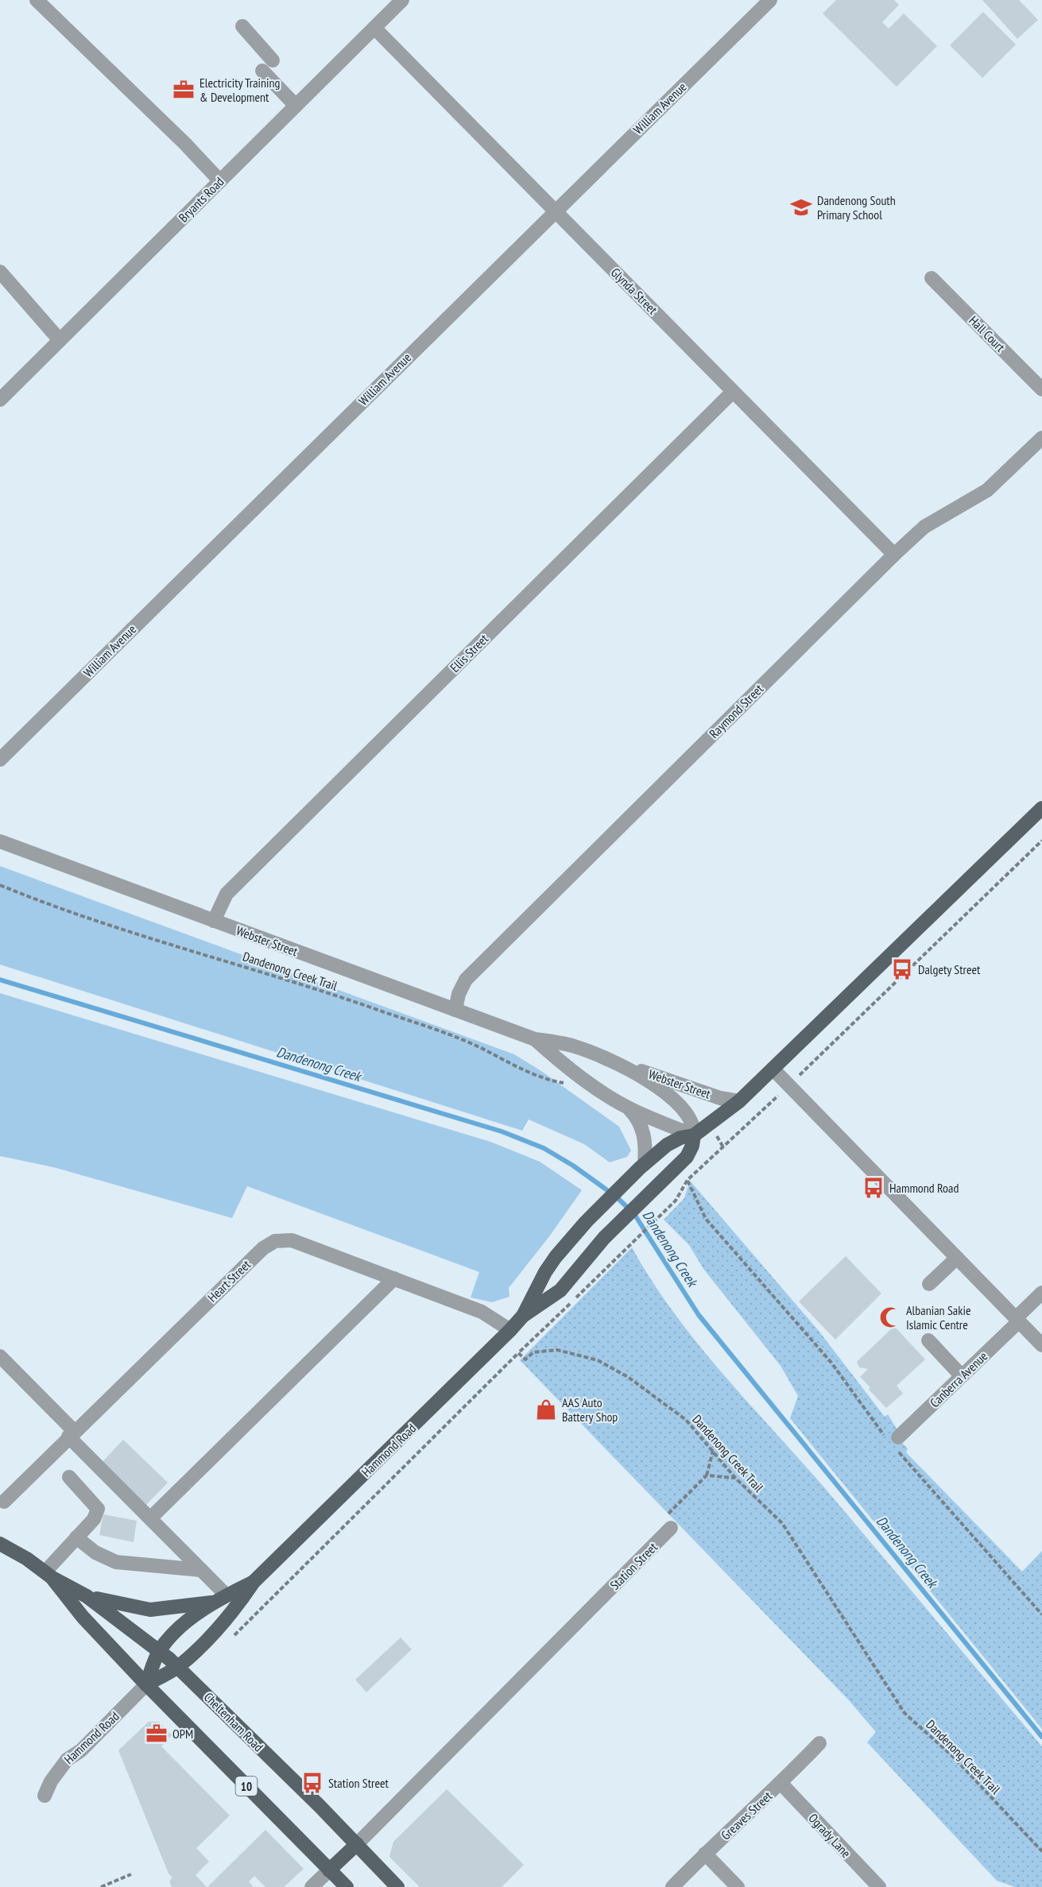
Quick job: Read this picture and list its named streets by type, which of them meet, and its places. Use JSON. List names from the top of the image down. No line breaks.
{"streets":{"main road":["Hammond Road","Station Street","Cheltenham Road","10"],"street":["William Avenue","Bryants Road","Glynda Street","Hall Court","Ellis Street","Raymond Street","Webster Street","Heart Street","Canberra Avenue","Greaves Street","Ogrady Lane"],"path":["Dandenong Creek Trail"]},"crossings":[["William Avenue","Glynda Street"],["Bryants Road","Glynda Street"],["Glynda Street","Ellis Street"],["Glynda Street","Raymond Street"],["Ellis Street","Webster Street"],["Raymond Street","Webster Street"],["Webster Street","Hammond Road"],["Heart Street","Hammond Road"],["Hammond Road","Cheltenham Road"],["Station Street","Cheltenham Road"],["Greaves Street","Ogrady Lane"]],"water":["Dandenong Creek"],"places":{"office":["Electricity Training & Development","OPM"],"school or university":["Dandenong South Primary School"],"bus stop":["Dalgety Street","Hammond Road","Station Street"],"mosque":["Albanian Sakie Islamic Centre"],"shop":["AAS Auto Battery Shop"]}}
